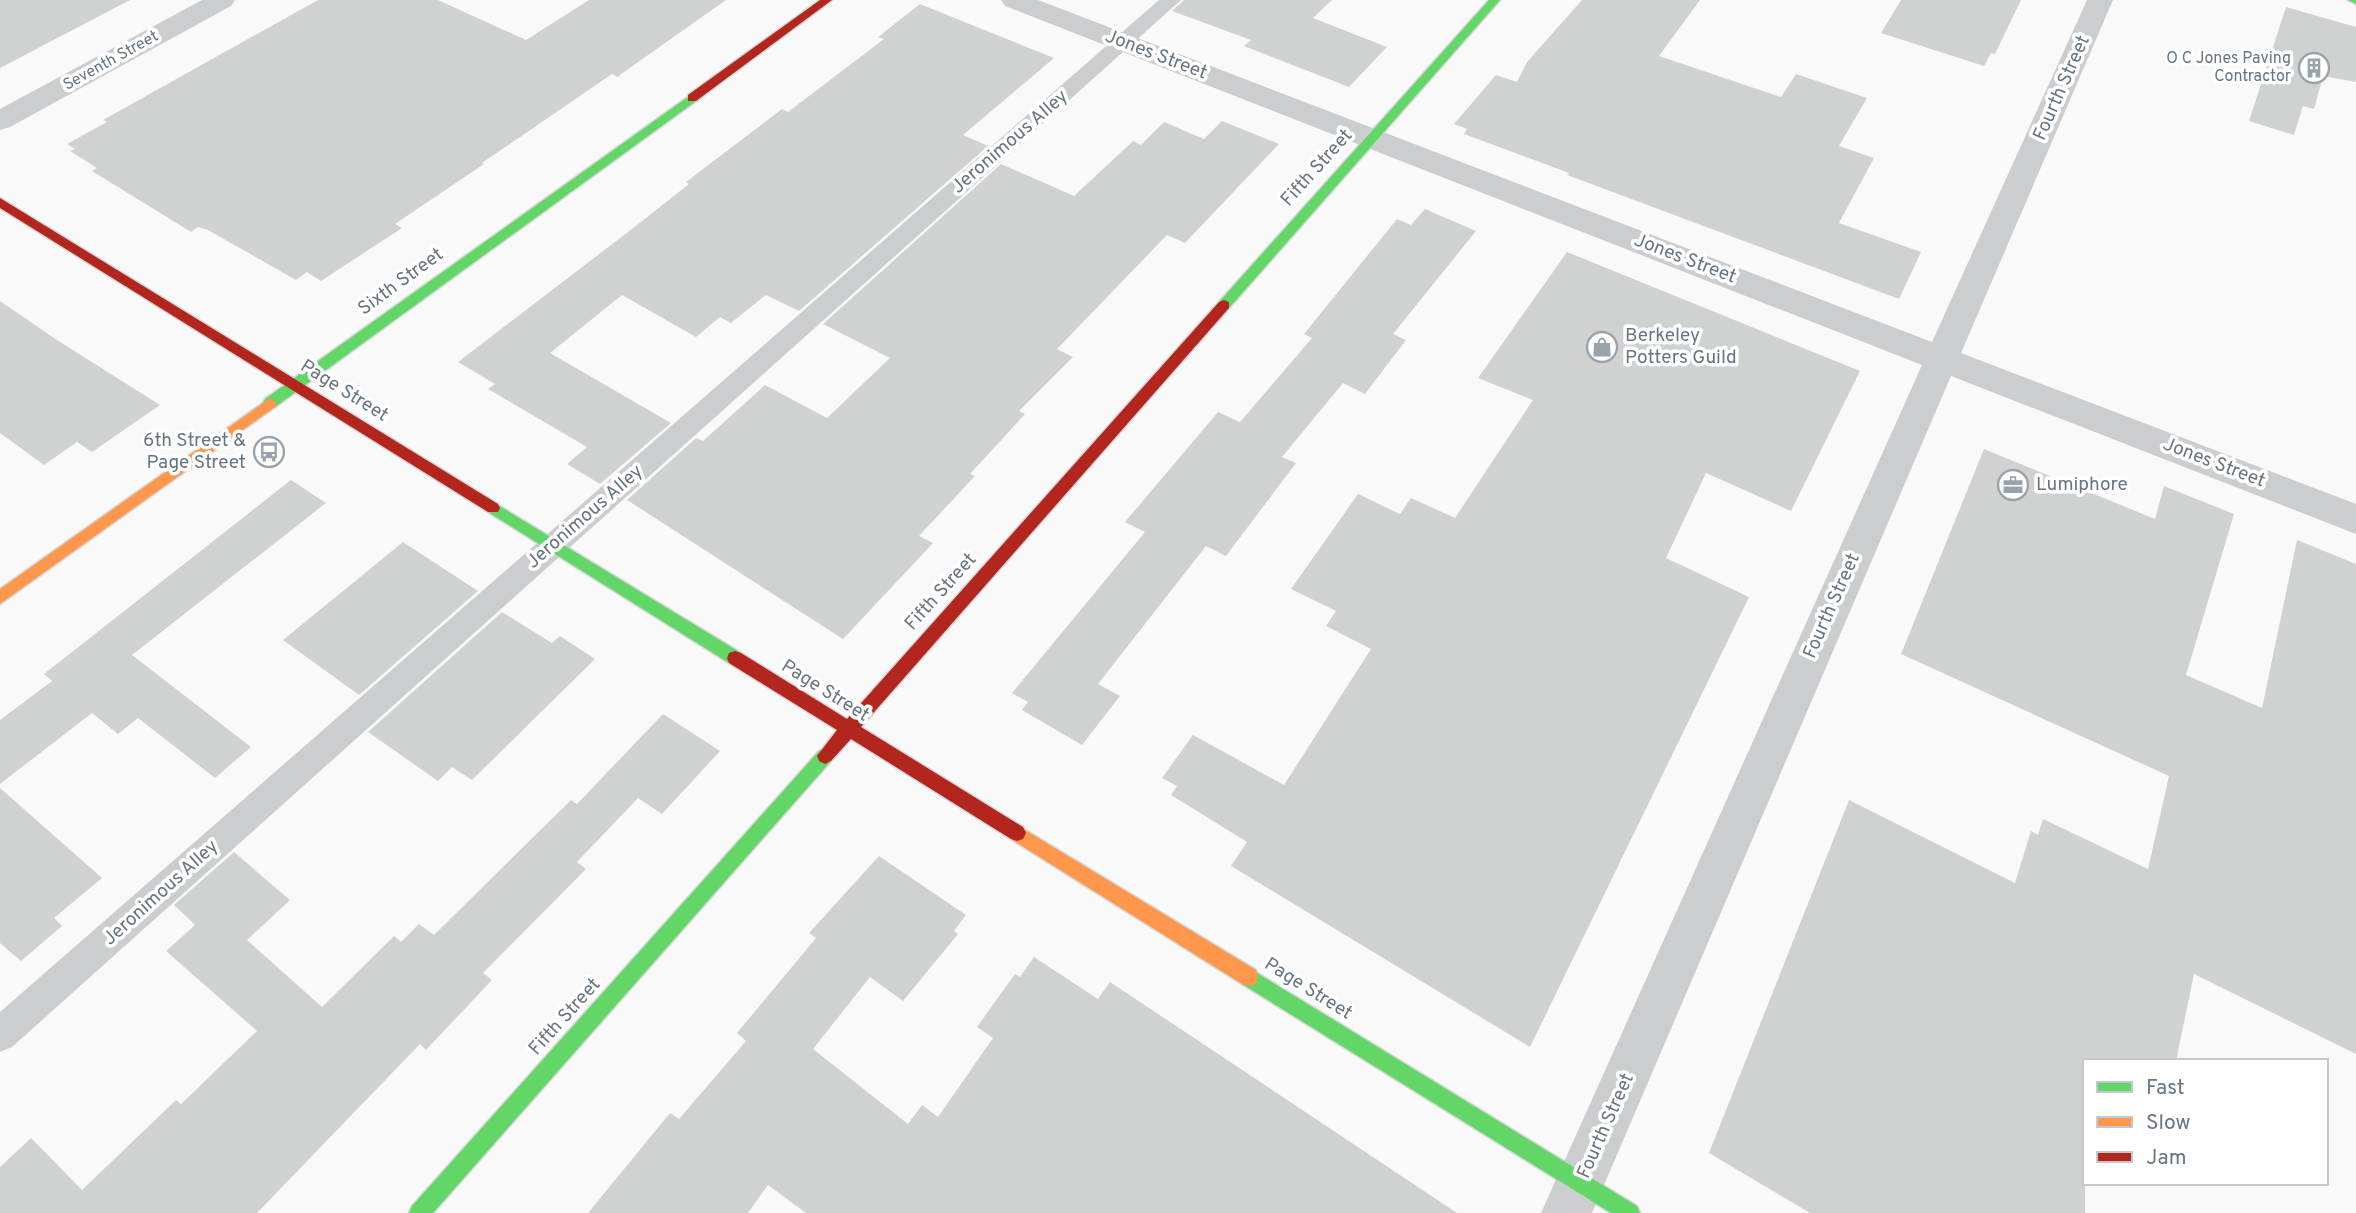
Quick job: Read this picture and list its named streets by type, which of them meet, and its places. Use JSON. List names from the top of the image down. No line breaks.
{"streets":{"street":["Jones Street","Seventh Street","Fourth Street","Fifth Street","Sixth Street","Page Street"],"lane":["Jeronimous Alley"]},"crossings":[["Jones Street","Fourth Street"],["Jones Street","Jeronimous Alley"],["Jones Street","Fifth Street"],["Fourth Street","Page Street"],["Jeronimous Alley","Page Street"],["Fifth Street","Page Street"],["Sixth Street","Page Street"]],"places":{"building":["O C Jones Paving Contractor"],"shop":["Berkeley Potters Guild"],"bus stop":["6th Street & Page Street"],"office":["Lumiphore"]},"legend":["Fast","Slow","Jam"]}
